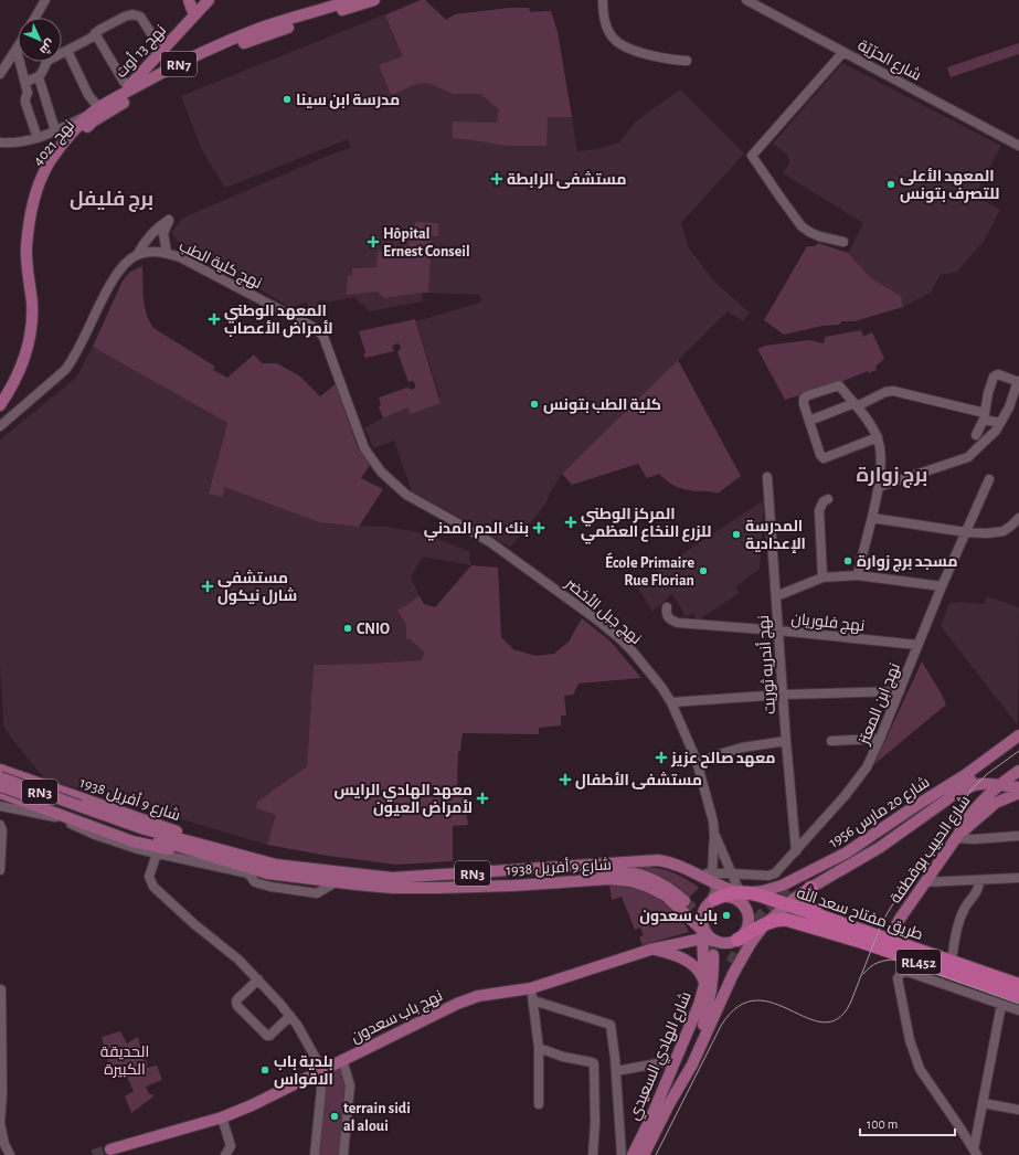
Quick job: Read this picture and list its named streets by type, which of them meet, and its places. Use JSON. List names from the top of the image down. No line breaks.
{"streets":{"highway":["طريق مفتاح سعد الله","RL452"],"main road":["نهج 13 أوت","RN7","نهج 4021","RN3","شارع 9 أفريل 1938","شارع 20 مارس 1956","شارع الحبيب بوقطفة","نهج باب سعدون","شارع الهادي السعيدي"],"street":["شارع الحرّيّة","نهج كلية الطب","نهج جبل الأخضر","نهج فلوريان","نهج أندريه ثوريت","نهج ابن المعتز"]},"crossings":[["نهج 13 أوت","RN7"],["نهج 13 أوت","نهج 4021"],["RN7","نهج 4021"],["نهج كلية الطب","نهج جبل الأخضر"],["نهج جبل الأخضر","نهج ابن المعتز"],["نهج جبل الأخضر","شارع 9 أفريل 1938"],["نهج جبل الأخضر","شارع 20 مارس 1956"],["نهج جبل الأخضر","طريق مفتاح سعد الله"],["نهج جبل الأخضر","RL452"],["نهج جبل الأخضر","نهج باب سعدون"],["نهج جبل الأخضر","شارع الهادي السعيدي"],["نهج فلوريان","نهج أندريه ثوريت"],["نهج فلوريان","نهج ابن المعتز"],["نهج أندريه ثوريت","نهج ابن المعتز"],["نهج ابن المعتز","شارع 9 أفريل 1938"],["شارع 9 أفريل 1938","شارع 20 مارس 1956"],["شارع 9 أفريل 1938","طريق مفتاح سعد الله"],["شارع 9 أفريل 1938","RL452"],["شارع 9 أفريل 1938","نهج باب سعدون"],["شارع 9 أفريل 1938","شارع الهادي السعيدي"],["شارع 20 مارس 1956","طريق مفتاح سعد الله"],["شارع 20 مارس 1956","RL452"],["شارع 20 مارس 1956","نهج باب سعدون"],["شارع 20 مارس 1956","شارع الهادي السعيدي"],["شارع الحبيب بوقطفة","طريق مفتاح سعد الله"],["طريق مفتاح سعد الله","RL452"],["طريق مفتاح سعد الله","نهج باب سعدون"],["طريق مفتاح سعد الله","شارع الهادي السعيدي"],["RL452","نهج باب سعدون"],["RL452","شارع الهادي السعيدي"],["نهج باب سعدون","شارع الهادي السعيدي"]],"districts":["برج فليفل","برج زوارة"],"parks":["الحديقة الكبيرة"],"places":{"other":["مدرسة ابن سينا","المعهد الأعلى للتصرف بتونس","كلية الطب بتونس","المدرسة الإعدادية","مسجد برج زوارة","École Primaire Rue Florian","CNIO","باب سعدون","بلدية باب الاقواس","terrain sidi al aloui"],"health":["مستشفى الرابطة","Hôpital Ernest Conseil","المعهد الوطني لأمراض الأعصاب","المركز الوطني للزرع النخاع العظمي","بنك الدم المدني","مستشفى شارل نيكول","معهد صالح عزيز","مستشفى الأطفال","معهد الهادي الرايس لأمراض العيون"]},"scale_bar":"100 m","north":"bottom right"}
